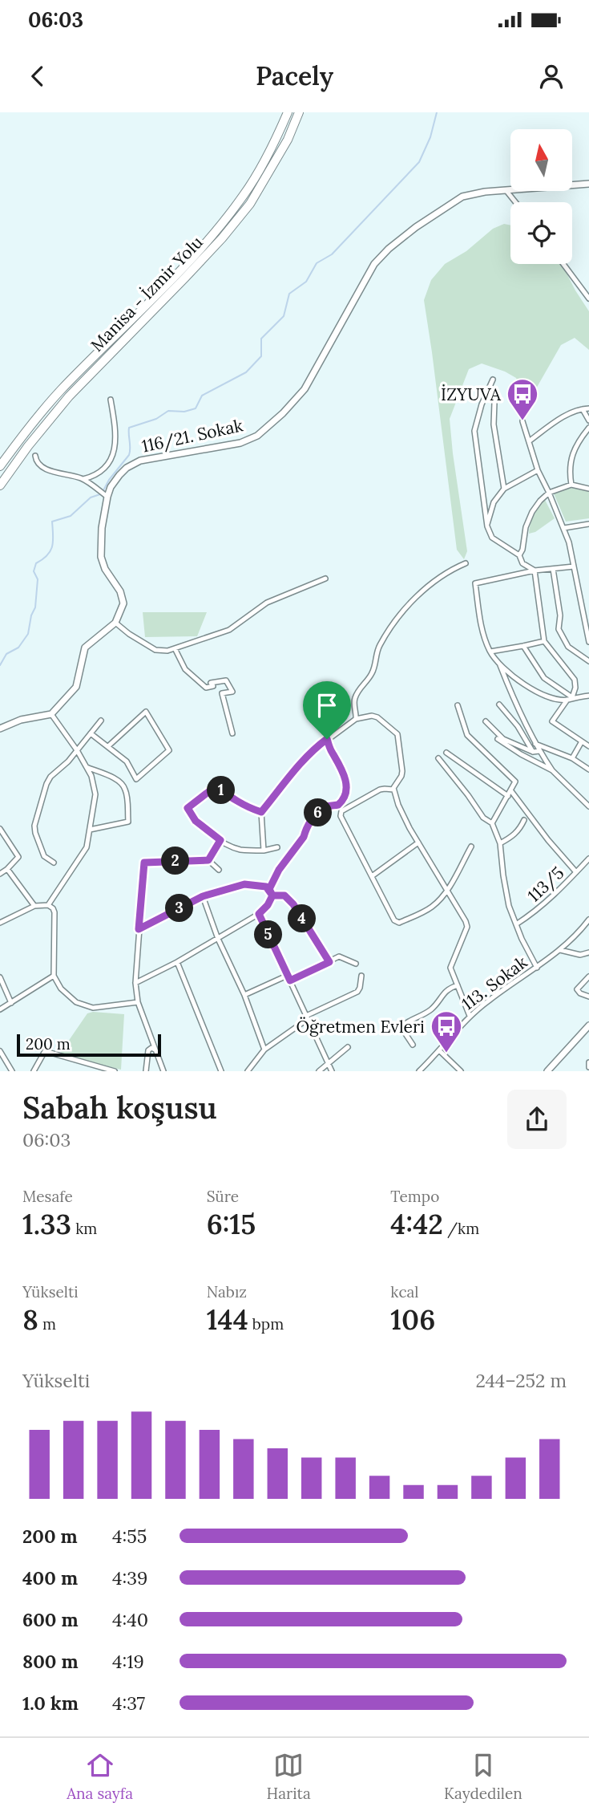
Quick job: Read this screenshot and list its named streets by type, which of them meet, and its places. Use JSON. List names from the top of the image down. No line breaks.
{"streets":{"highway":["Manisa - İzmir Yolu"],"street":["116/21. Sokak","113/5","113. Sokak"]},"places":{"bus stop":["İZYUVA","Öğretmen Evleri"]},"scale_bar":"200 m","north":"top","page":{"status":"06:03","header":"Pacely","pins":["1","6","2","3","4","5"],"scale":"200 m","heading":["Sabah koşusu","06:03"],"stats":[["Mesafe","1.33 km"],["Süre","6:15"],["Tempo","4:42 /km"],["Yükselti","8 m"],["Nabız","144 bpm"],["kcal","106"]],"chart":["Yükselti","244–252 m"],"list":[{"name":"200 m","note":"4:55"},{"name":"400 m","note":"4:39"},{"name":"600 m","note":"4:40"},{"name":"800 m","note":"4:19"},{"name":"1.0 km","note":"4:37"}],"tabs":["Ana sayfa","Harita","Kaydedilen"]}}
